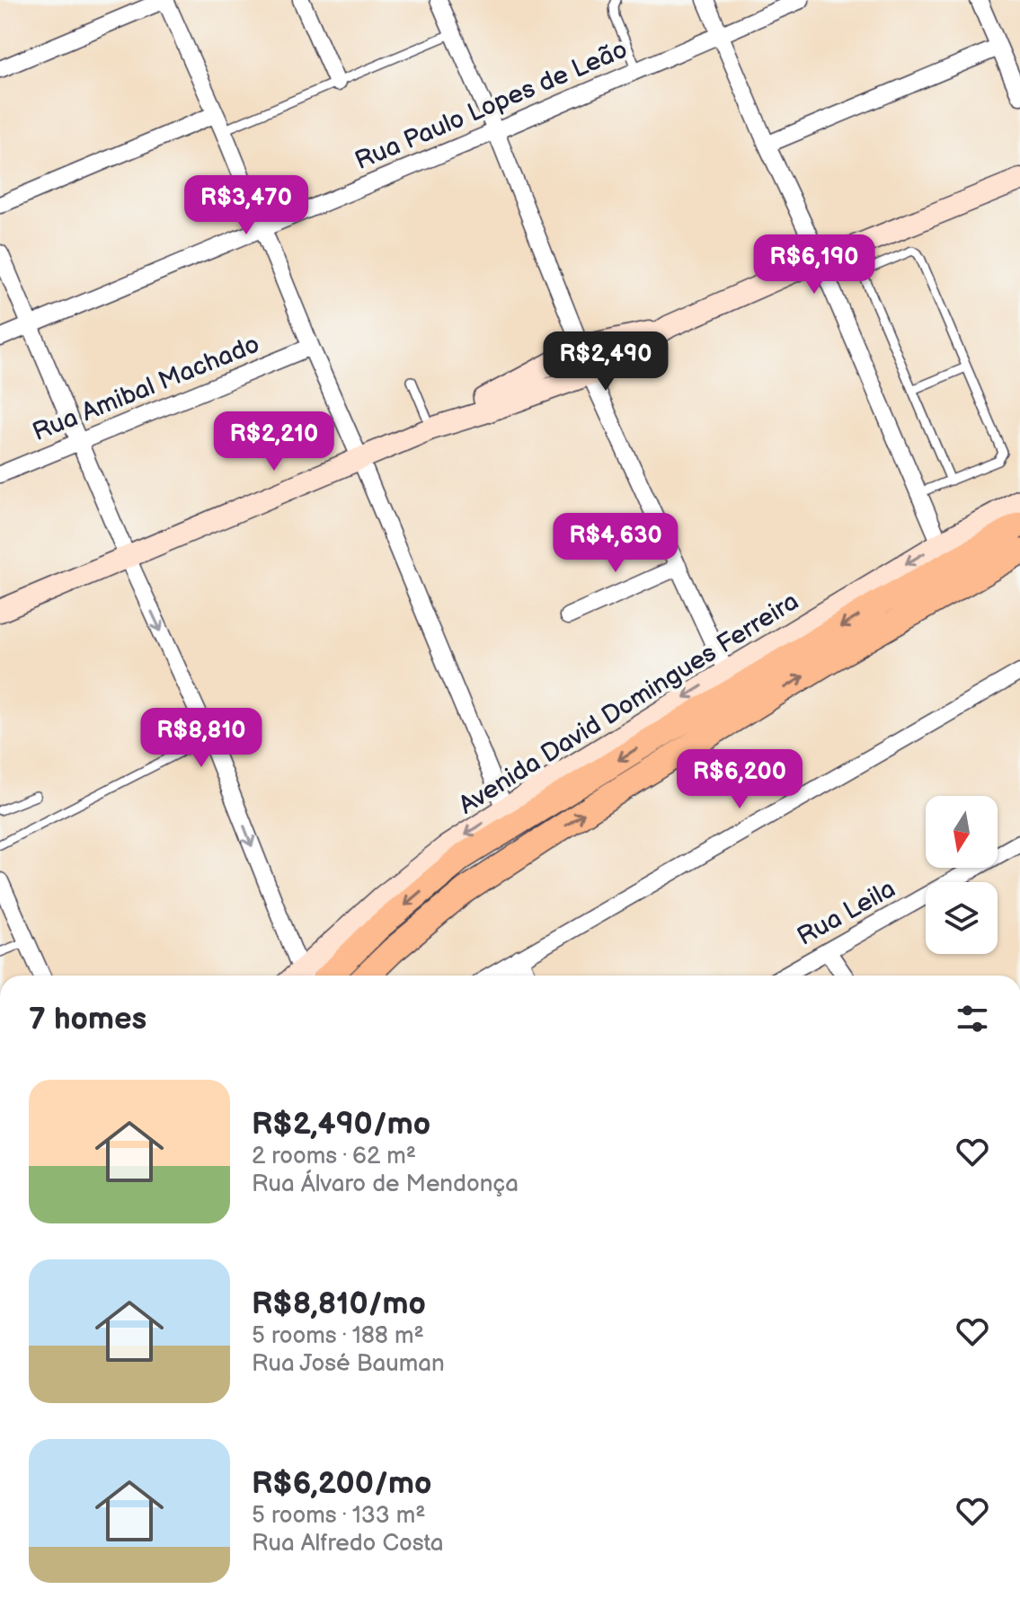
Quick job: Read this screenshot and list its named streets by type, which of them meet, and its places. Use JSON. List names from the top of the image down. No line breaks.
{"streets":{"main road":["Avenida David Domingues Ferreira"],"street":["Rua Paulo Lopes de Leão","Rua Amibal Machado","Rua Leila"]},"north":"bottom","page":{"price":["R$3,470","R$6,190","R$2,490","R$2,210","R$4,630","R$8,810","R$6,200"],"heading":"7 homes","list":[{"name":"R$2,490/mo","note":"2 rooms · 62 m² · Rua Álvaro de Mendonça"},{"name":"R$8,810/mo","note":"5 rooms · 188 m² · Rua José Bauman"},{"name":"R$6,200/mo","note":"5 rooms · 133 m² · Rua Alfredo Costa"}]}}
